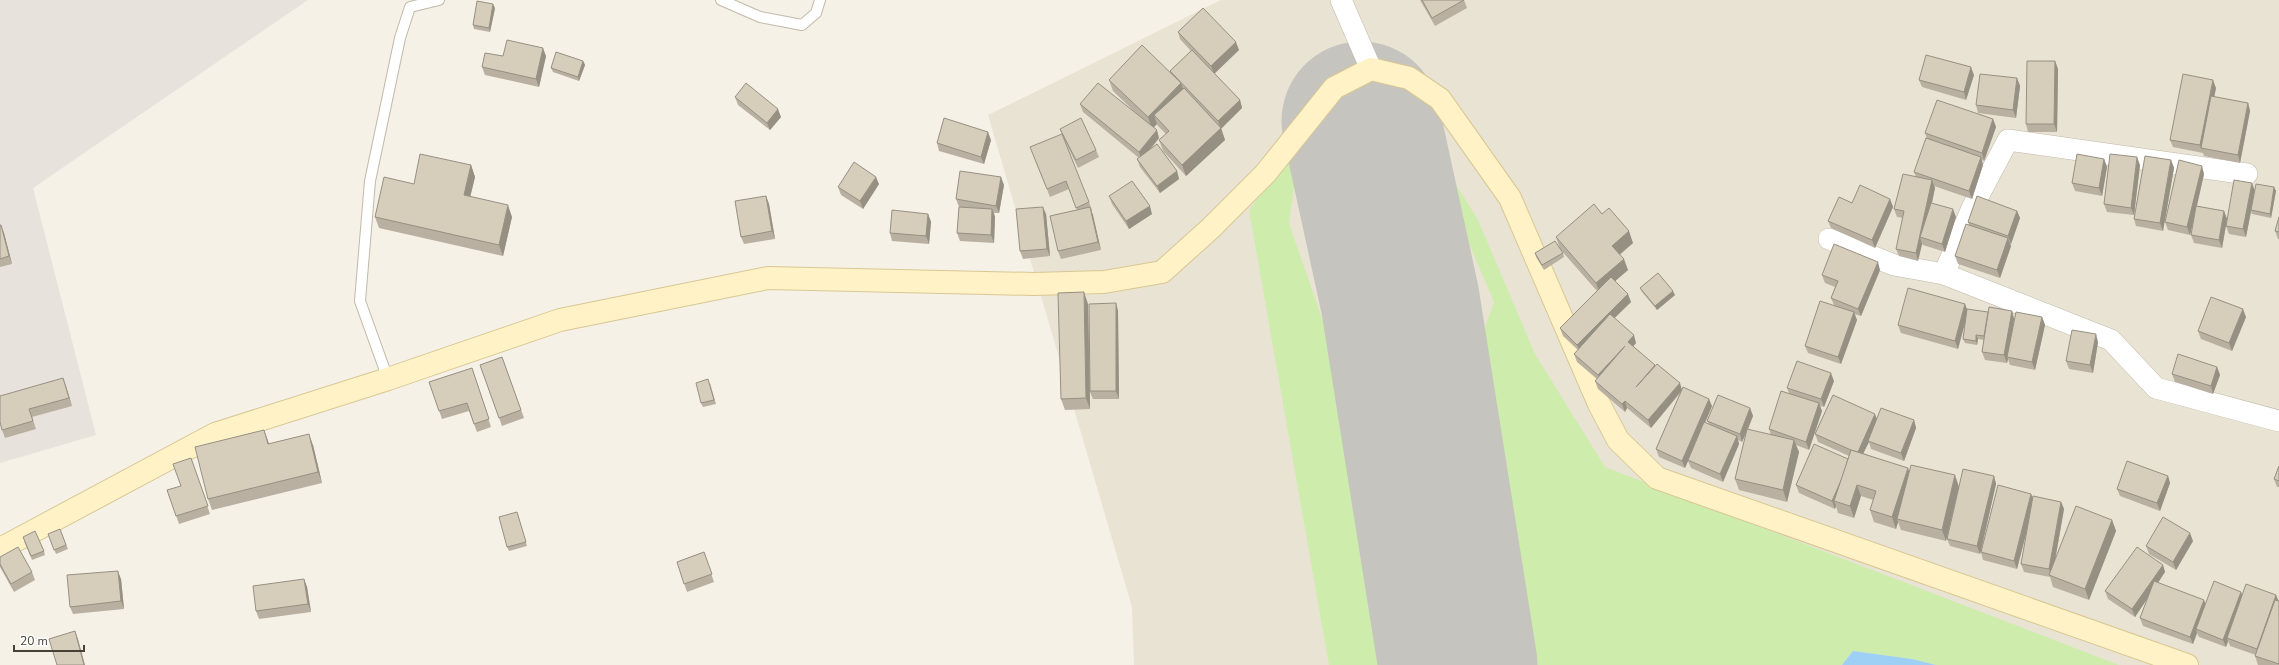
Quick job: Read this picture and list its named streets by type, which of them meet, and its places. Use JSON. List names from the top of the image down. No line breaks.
{"scale_bar":"20 m"}
